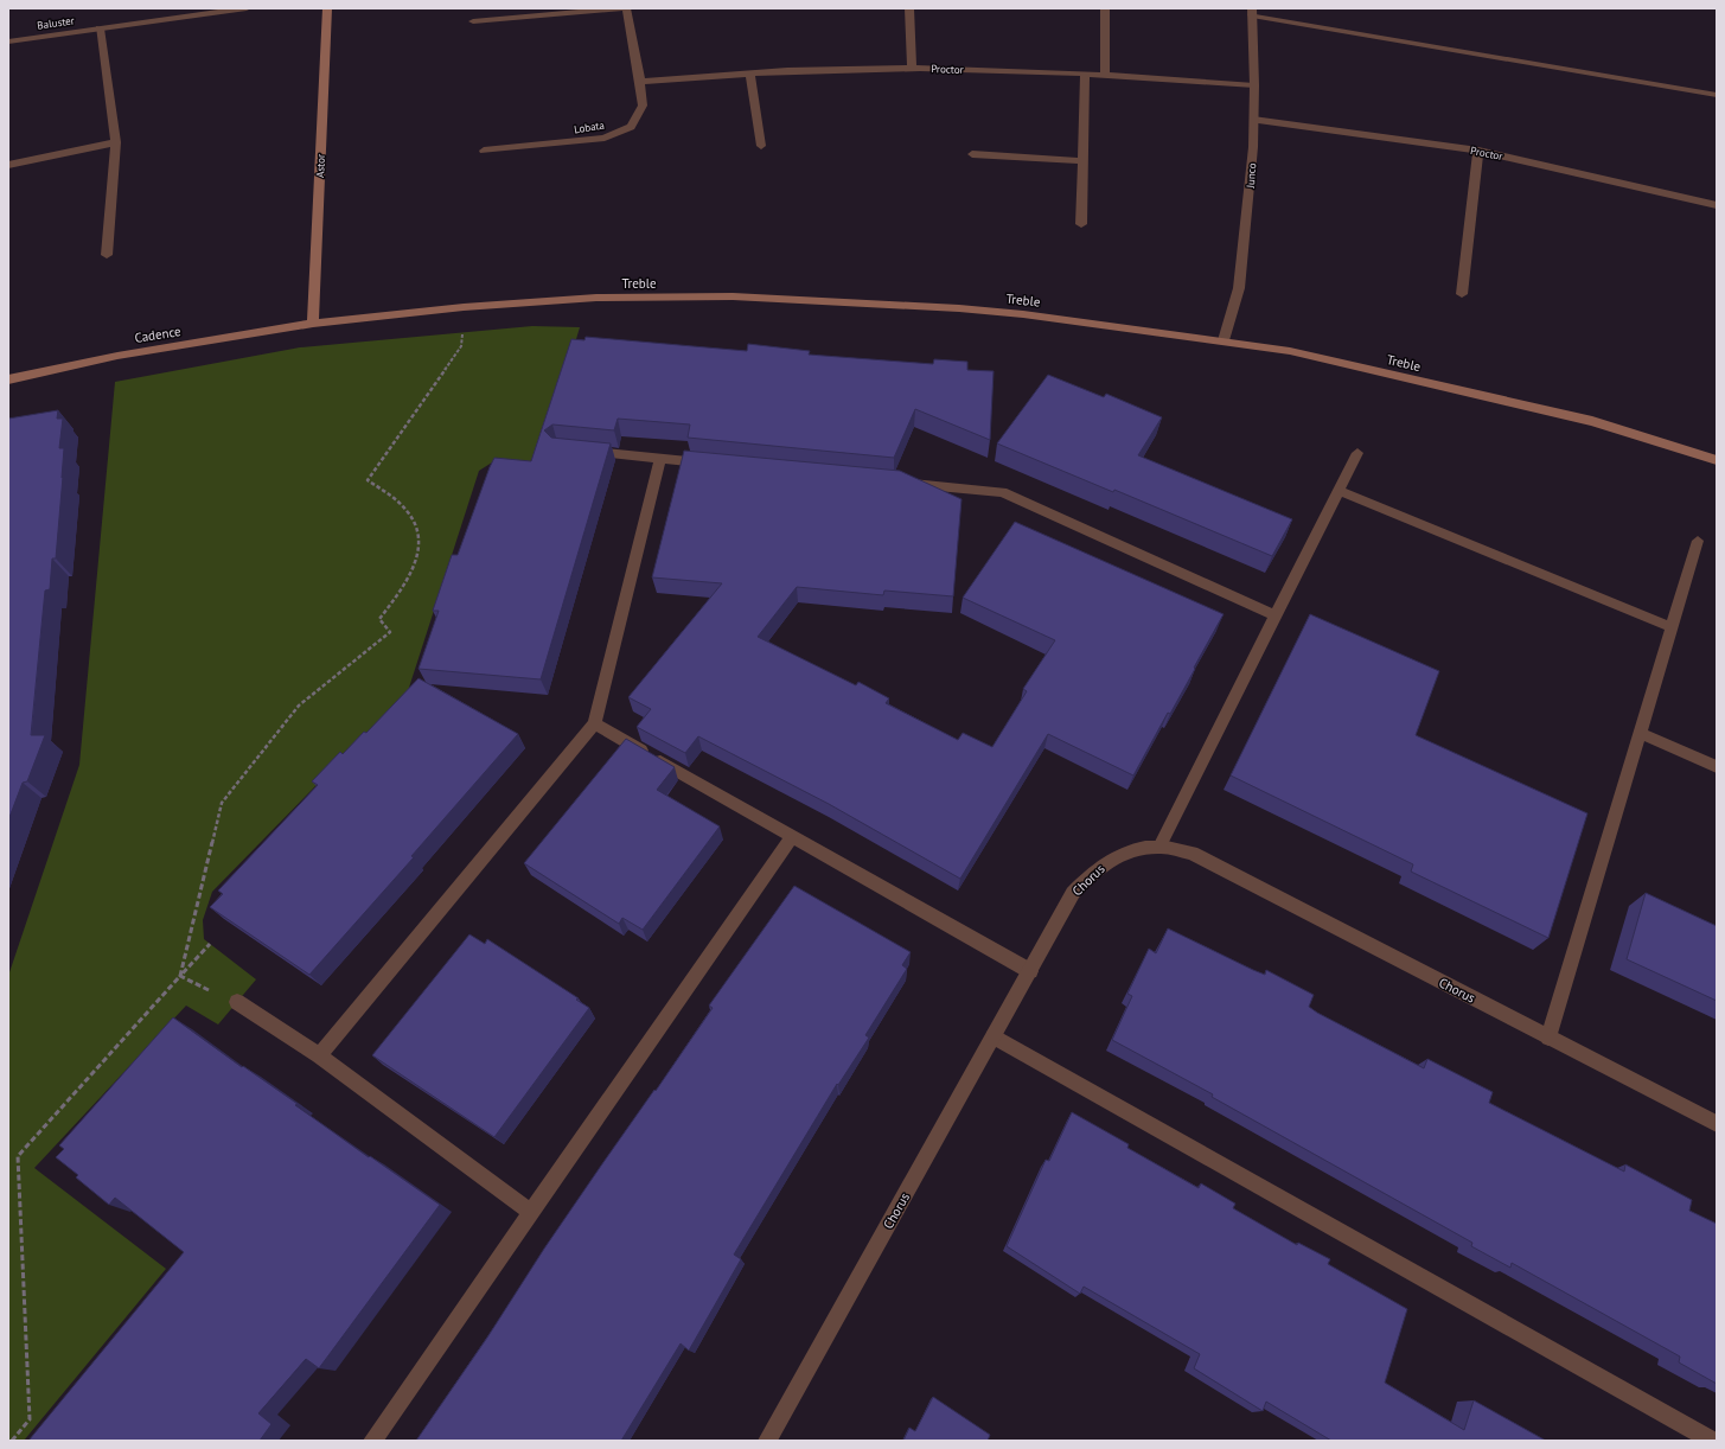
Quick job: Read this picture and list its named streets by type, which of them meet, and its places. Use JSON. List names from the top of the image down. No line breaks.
{"streets":{"street":["Baluster","Proctor","Lobata","Astor","Junco","Treble","Cadence","Chorus"]},"crossings":[["Proctor","Lobata"],["Proctor","Junco"],["Astor","Treble"],["Astor","Cadence"],["Junco","Treble"],["Treble","Cadence"]]}
